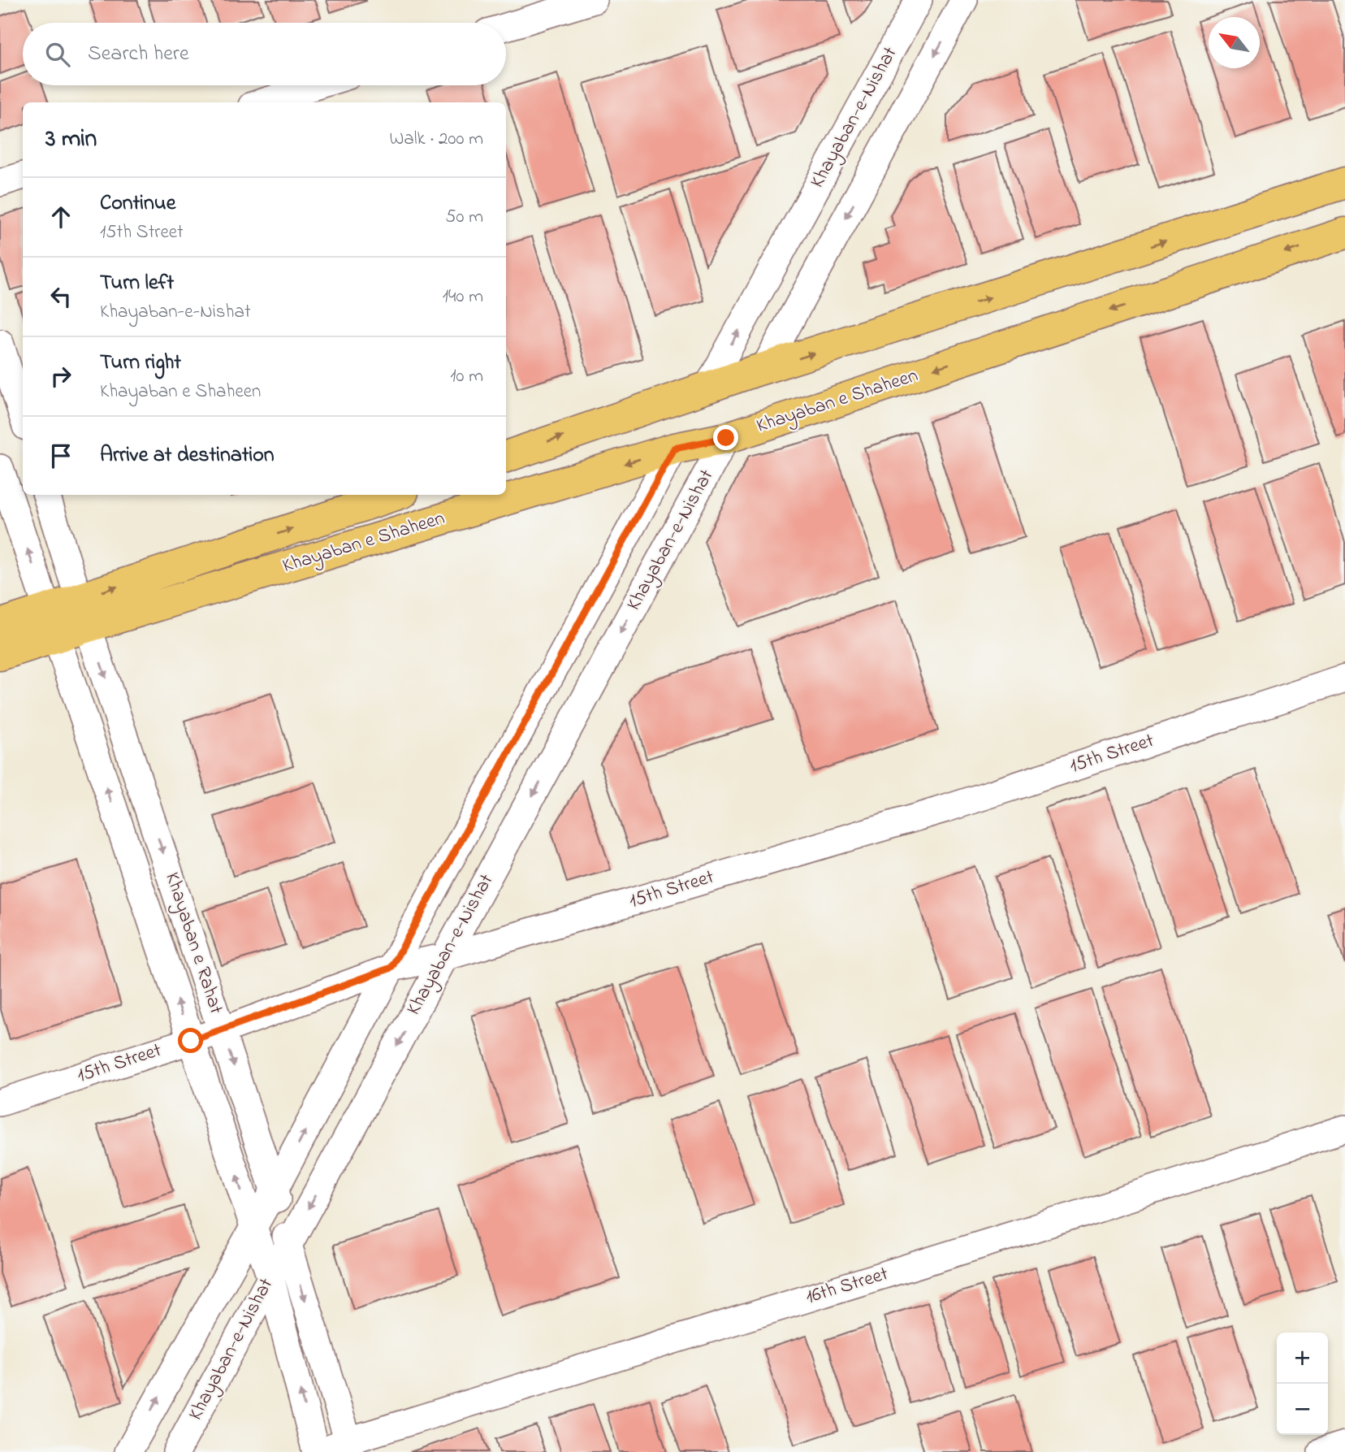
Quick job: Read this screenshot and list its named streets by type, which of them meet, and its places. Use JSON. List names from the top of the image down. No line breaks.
{"streets":{"main road":["Khayaban e Shaheen"],"street":["Khayaban-e-Nishat","15th Street","Khayaban e Rahat","16th Street"]},"crossings":[["Khayaban-e-Nishat","Khayaban e Shaheen"],["Khayaban-e-Nishat","15th Street"],["Khayaban-e-Nishat","Khayaban e Rahat"],["Khayaban e Shaheen","Khayaban e Rahat"],["15th Street","Khayaban e Rahat"],["Khayaban e Rahat","16th Street"]],"north":"top left","page":{"search":"Search here","heading":["3 min","Walk · 200 m"],"list":[["Continue","15th Street","50 m"],["Turn left","Khayaban-e-Nishat","140 m"],["Turn right","Khayaban e Shaheen","10 m"],"Arrive at destination"],"map_buttons":["+","−"]}}
